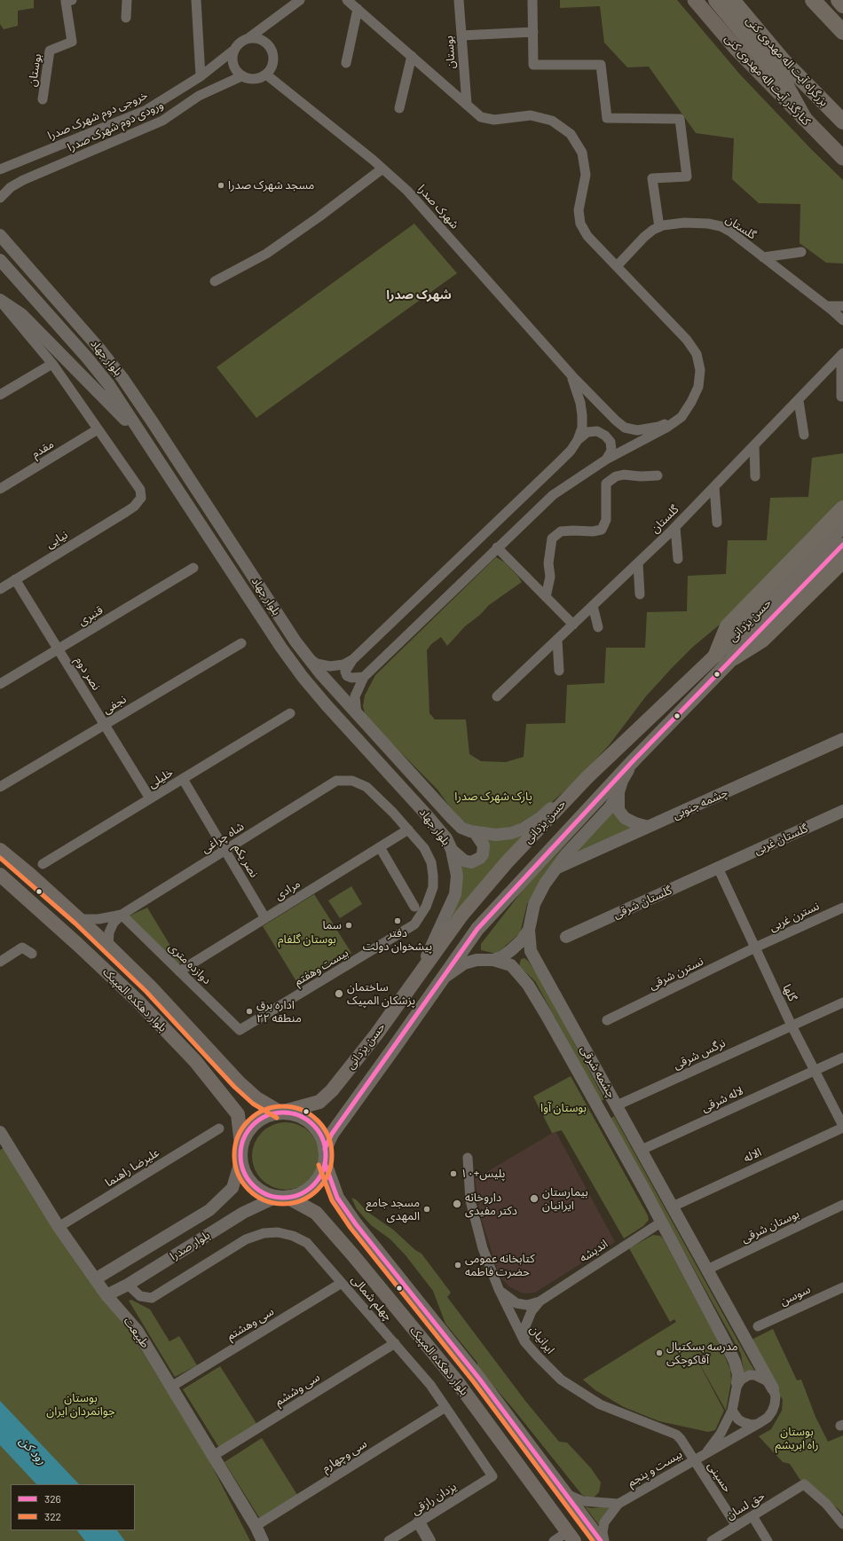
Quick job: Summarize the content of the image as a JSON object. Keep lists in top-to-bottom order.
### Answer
{
  "streets": {
    "highway": ["بزرگراه آیت اله مهدوی کنی"],
    "main road": ["کنارگذر آیت اله مهدوی کنی", "حسن یزدانی", "بلوار دهکده المپیک"],
    "street": [
      "بوستان",
      "خروجی دوم شهرک صدرا",
      "ورودی دوم شهرک صدرا",
      "شهرک صدرا",
      "گلستان",
      "بلوار جهاد",
      "مقدم",
      "نیایی",
      "قنبری",
      "نصر دوم",
      "نجفی",
      "خلیلی",
      "چشمه جنوبی",
      "شاه چراغی",
      "گلستان غربی",
      "نصر یکم",
      "مرادی",
      "گلستان شرقی",
      "نسترن غربی",
      "دوازده متری",
      "بیست وهفتم",
      "نسترن شرقی",
      "گلها",
      "نرگس شرقی",
      "چشمه شرقی",
      "لاله شرقی",
      "الاله",
      "علیرضا راهنما",
      "بوستان شرقی",
      "بلوار صدرا",
      "اندیشه",
      "سوسن",
      "چهلم شمالی",
      "سی وهشتم",
      "طبیعت",
      "ایرانیان",
      "سی وششم",
      "سی وچهارم",
      "بیست و پنجم",
      "حسینی",
      "یزدان رازقی",
      "حق لسان"
    ]
  },
  "crossings": [
    ["خروجی دوم شهرک صدرا", "ورودی دوم شهرک صدرا"],
    ["خروجی دوم شهرک صدرا", "شهرک صدرا"],
    ["ورودی دوم شهرک صدرا", "شهرک صدرا"],
    ["بلوار جهاد", "حسن یزدانی"],
    ["مقدم", "نیایی"],
    ["نیایی", "نصر دوم"],
    ["قنبری", "نصر دوم"],
    ["حسن یزدانی", "بلوار دهکده المپیک"],
    ["حسن یزدانی", "چشمه شرقی"],
    ["حسن یزدانی", "بلوار صدرا"],
    ["نصر دوم", "نجفی"],
    ["نصر دوم", "خلیلی"],
    ["خلیلی", "نصر یکم"],
    ["چشمه جنوبی", "چشمه شرقی"],
    ["شاه چراغی", "نصر یکم"],
    ["شاه چراغی", "مرادی"],
    ["شاه چراغی", "دوازده متری"],
    ["شاه چراغی", "بیست وهفتم"],
    ["گلستان غربی", "گلستان شرقی"],
    ["گلستان غربی", "گلها"],
    ["نصر یکم", "مرادی"],
    ["مرادی", "دوازده متری"],
    ["مرادی", "بیست وهفتم"],
    ["گلستان شرقی", "گلها"],
    ["نسترن غربی", "نسترن شرقی"],
    ["نسترن غربی", "گلها"],
    ["دوازده متری", "بیست وهفتم"],
    ["نسترن شرقی", "گلها"],
    ["گلها", "نرگس شرقی"],
    ["گلها", "لاله شرقی"],
    ["گلها", "الاله"],
    ["بلوار دهکده المپیک", "بلوار صدرا"],
    ["نرگس شرقی", "چشمه شرقی"],
    ["چشمه شرقی", "لاله شرقی"],
    ["چشمه شرقی", "الاله"],
    ["چشمه شرقی", "بوستان شرقی"],
    ["چشمه شرقی", "اندیشه"],
    ["چشمه شرقی", "بیست و پنجم"],
    ["علیرضا راهنما", "طبیعت"],
    ["بلوار صدرا", "چهلم شمالی"],
    ["بلوار صدرا", "طبیعت"],
    ["چهلم شمالی", "سی وهشتم"],
    ["چهلم شمالی", "سی وششم"],
    ["چهلم شمالی", "سی وچهارم"],
    ["چهلم شمالی", "یزدان رازقی"],
    ["سی وهشتم", "طبیعت"],
    ["طبیعت", "سی وششم"],
    ["طبیعت", "سی وچهارم"],
    ["ایرانیان", "بیست و پنجم"],
    ["ایرانیان", "حسینی"],
    ["بیست و پنجم", "حسینی"],
    ["حسینی", "حق لسان"]
  ],
  "districts": ["شهرک صدرا"],
  "water": ["رود کن"],
  "parks": [
    "پارک شهرک صدرا",
    "بوستان گلفام",
    "بوستان آوا",
    "بوستان جوانمردان ایران",
    "بوستان راه ابریشم"
  ],
  "places": [
    "مسجد شهرک صدرا",
    "دفتر پیشخوان دولت",
    "سما",
    "ساختمان پزشکان المپیک",
    "اداره برق منطقه ۲۲",
    "پلیس+۱۰",
    "بیمارستان ایرانیان",
    "داروخانه دکتر مفیدی",
    "مسجد جامع المهدی",
    "کتابخانه عمومی حضرت فاطمه",
    "مدرسه بسکتبال آقاکوچکی"
  ],
  "lines": ["transit line 326", "transit line 322"],
  "legend": ["326", "322"]
}
